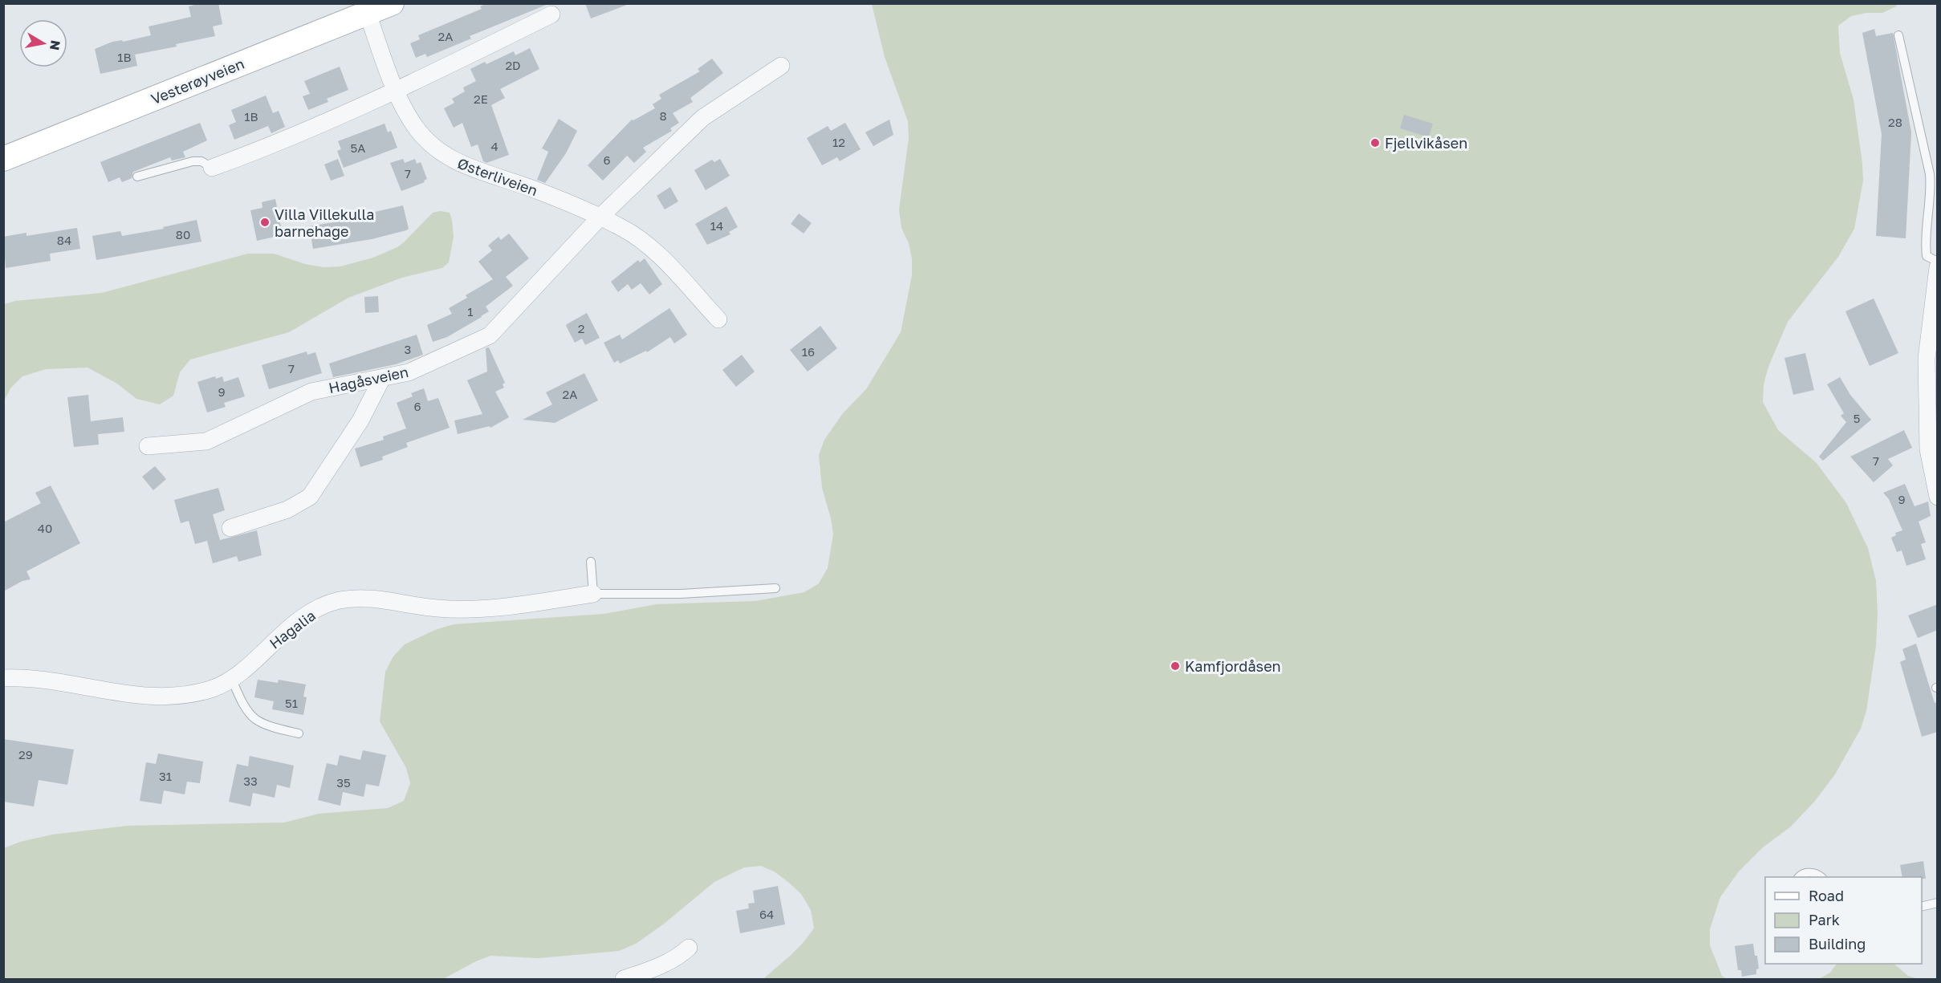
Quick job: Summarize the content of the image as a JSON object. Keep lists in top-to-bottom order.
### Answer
{
  "streets": {
    "main road": ["Vesterøyveien"],
    "street": ["Østerliveien", "Hagåsveien", "Hagalia"]
  },
  "crossings": [
    ["Vesterøyveien", "Østerliveien"],
    ["Østerliveien", "Hagåsveien"]
  ],
  "places": ["Fjellvikåsen", "Villa Villekulla barnehage", "Kamfjordåsen"],
  "house_numbers": [
    "2A",
    "1B",
    "2D",
    "2E",
    "8",
    "1B",
    "28",
    "12",
    "4",
    "5A",
    "6",
    "7",
    "14",
    "80",
    "84",
    "1",
    "2",
    "3",
    "16",
    "7",
    "9",
    "2A",
    "6",
    "5",
    "7",
    "9",
    "40",
    "51",
    "29",
    "31",
    "33",
    "35",
    "64"
  ],
  "legend": ["Road", "Park", "Building"],
  "north": "right"
}
